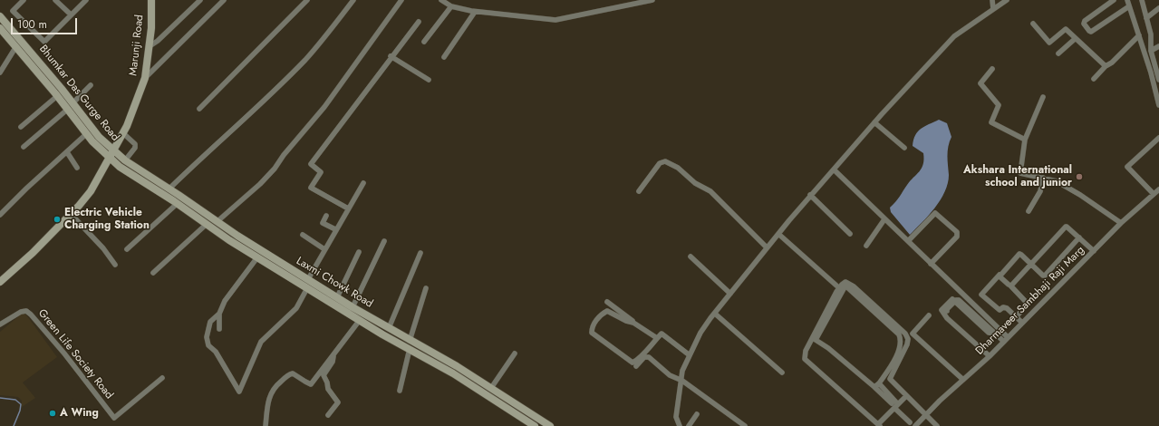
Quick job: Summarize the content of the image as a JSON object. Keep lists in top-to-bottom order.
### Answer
{
  "streets": {
    "main road": ["Marunji Road", "Bhumkar Das Gurge Road", "Laxmi Chowk Road"],
    "street": ["Dharmaveer Sambhaji Raji Marg", "Green Life Society Road"]
  },
  "crossings": [
    ["Marunji Road", "Bhumkar Das Gurge Road"],
    ["Marunji Road", "Laxmi Chowk Road"],
    ["Bhumkar Das Gurge Road", "Laxmi Chowk Road"]
  ],
  "places": ["Akshara International school and junior", "Electric Vehicle Charging Station", "A Wing"],
  "scale_bar": "100 m"
}
